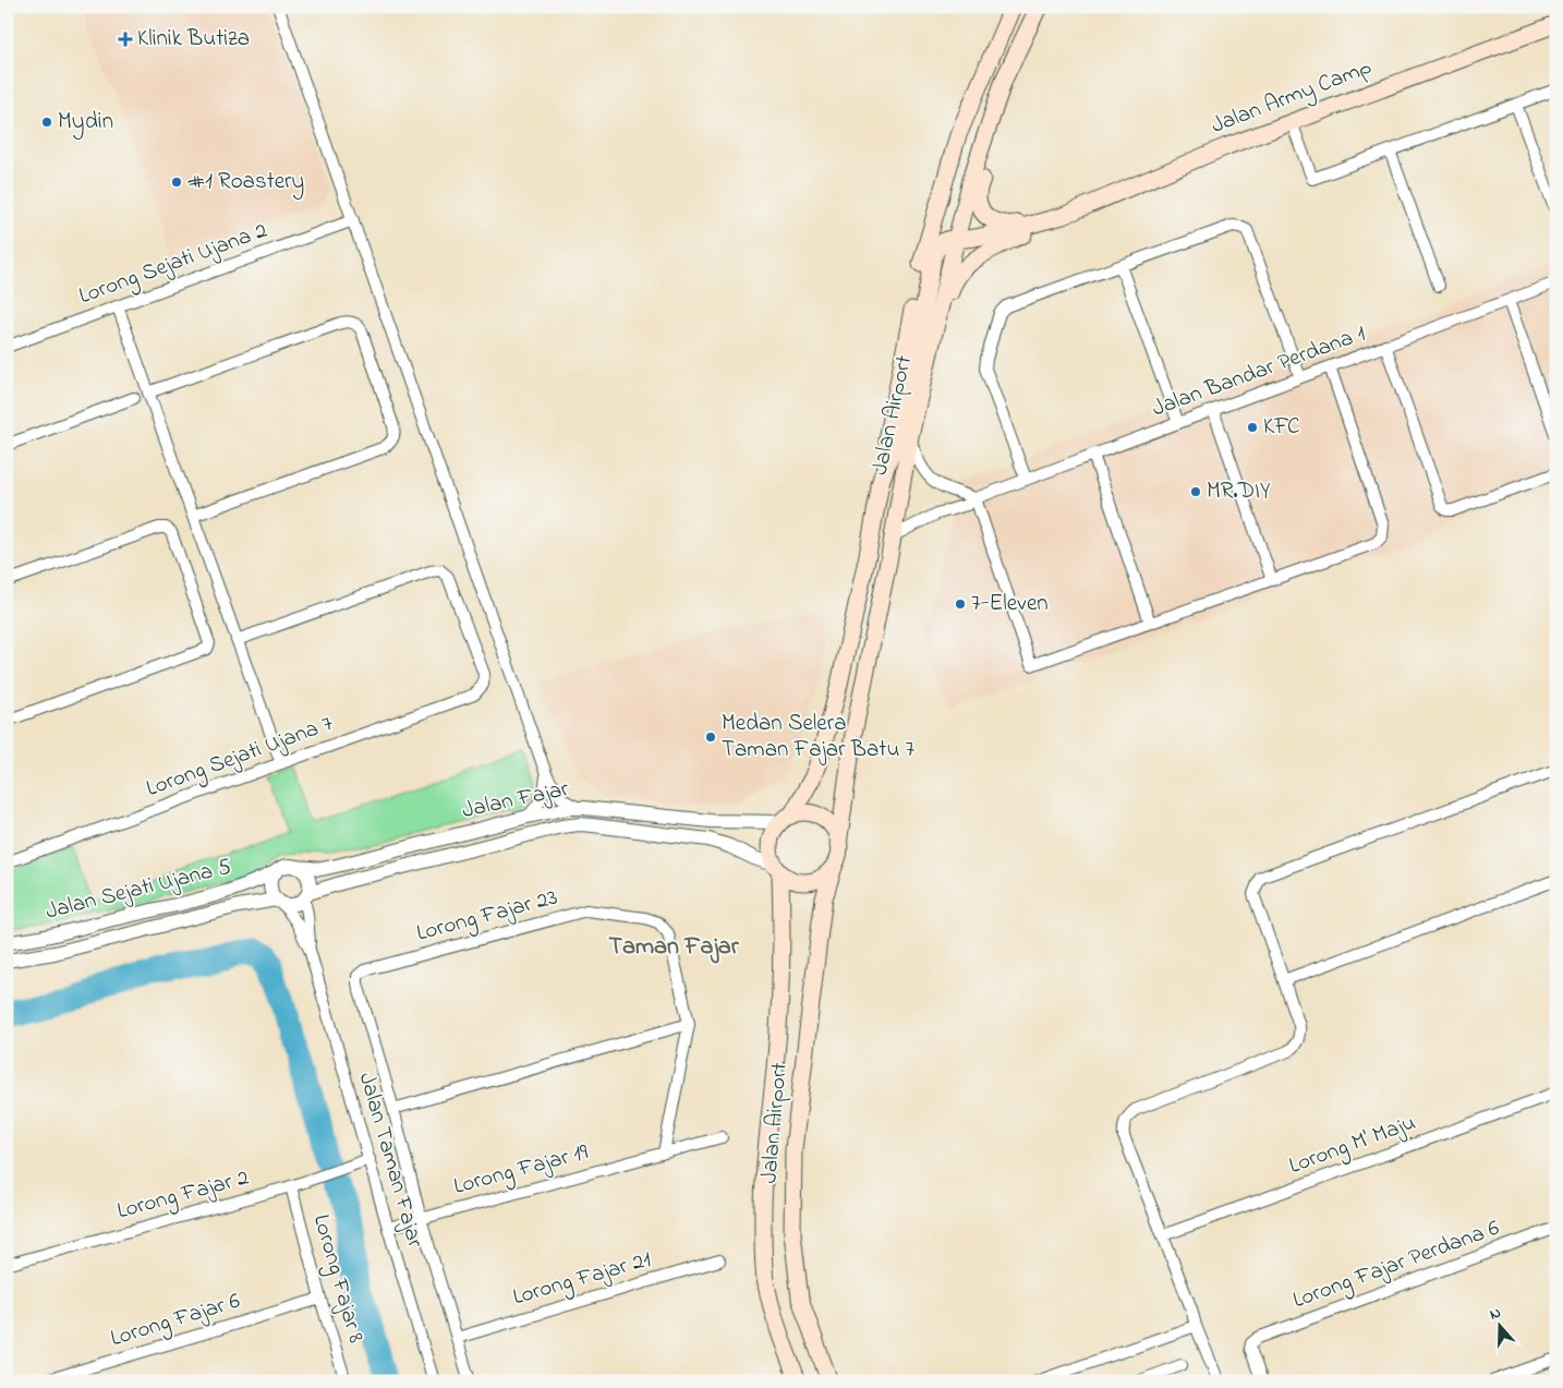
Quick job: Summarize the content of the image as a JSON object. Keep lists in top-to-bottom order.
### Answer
{
  "streets": {
    "main road": ["Jalan Army Camp", "Jalan Airport"],
    "street": [
      "Lorong Sejati Ujana 2",
      "Jalan Bandar Perdana 1",
      "Lorong Sejati Ujana 7",
      "Jalan Fajar",
      "Jalan Sejati Ujana 5",
      "Lorong Fajar 23",
      "Lorong M' Maju",
      "Jalan Taman Fajar",
      "Lorong Fajar 19",
      "Lorong Fajar 2",
      "Lorong Fajar Perdana 6",
      "Lorong Fajar 8",
      "Lorong Fajar 21",
      "Lorong Fajar 6"
    ]
  },
  "crossings": [
    ["Jalan Bandar Perdana 1", "Jalan Airport"],
    ["Jalan Airport", "Jalan Fajar"],
    ["Jalan Fajar", "Jalan Sejati Ujana 5"],
    ["Lorong Fajar 23", "Lorong Fajar 19"],
    ["Lorong Fajar 23", "Lorong Fajar 21"],
    ["Jalan Taman Fajar", "Lorong Fajar 19"],
    ["Jalan Taman Fajar", "Lorong Fajar 2"],
    ["Lorong Fajar 2", "Lorong Fajar 8"],
    ["Lorong Fajar 8", "Lorong Fajar 6"]
  ],
  "districts": ["Taman Fajar"],
  "places": {
    "health": ["Klinik Butiza"],
    "other": [
      "Mydin",
      "#1 Roastery",
      "KFC",
      "MR.DIY",
      "7-Eleven",
      "Medan Selera Taman Fajar Batu 7"
    ]
  },
  "north": "top"
}
